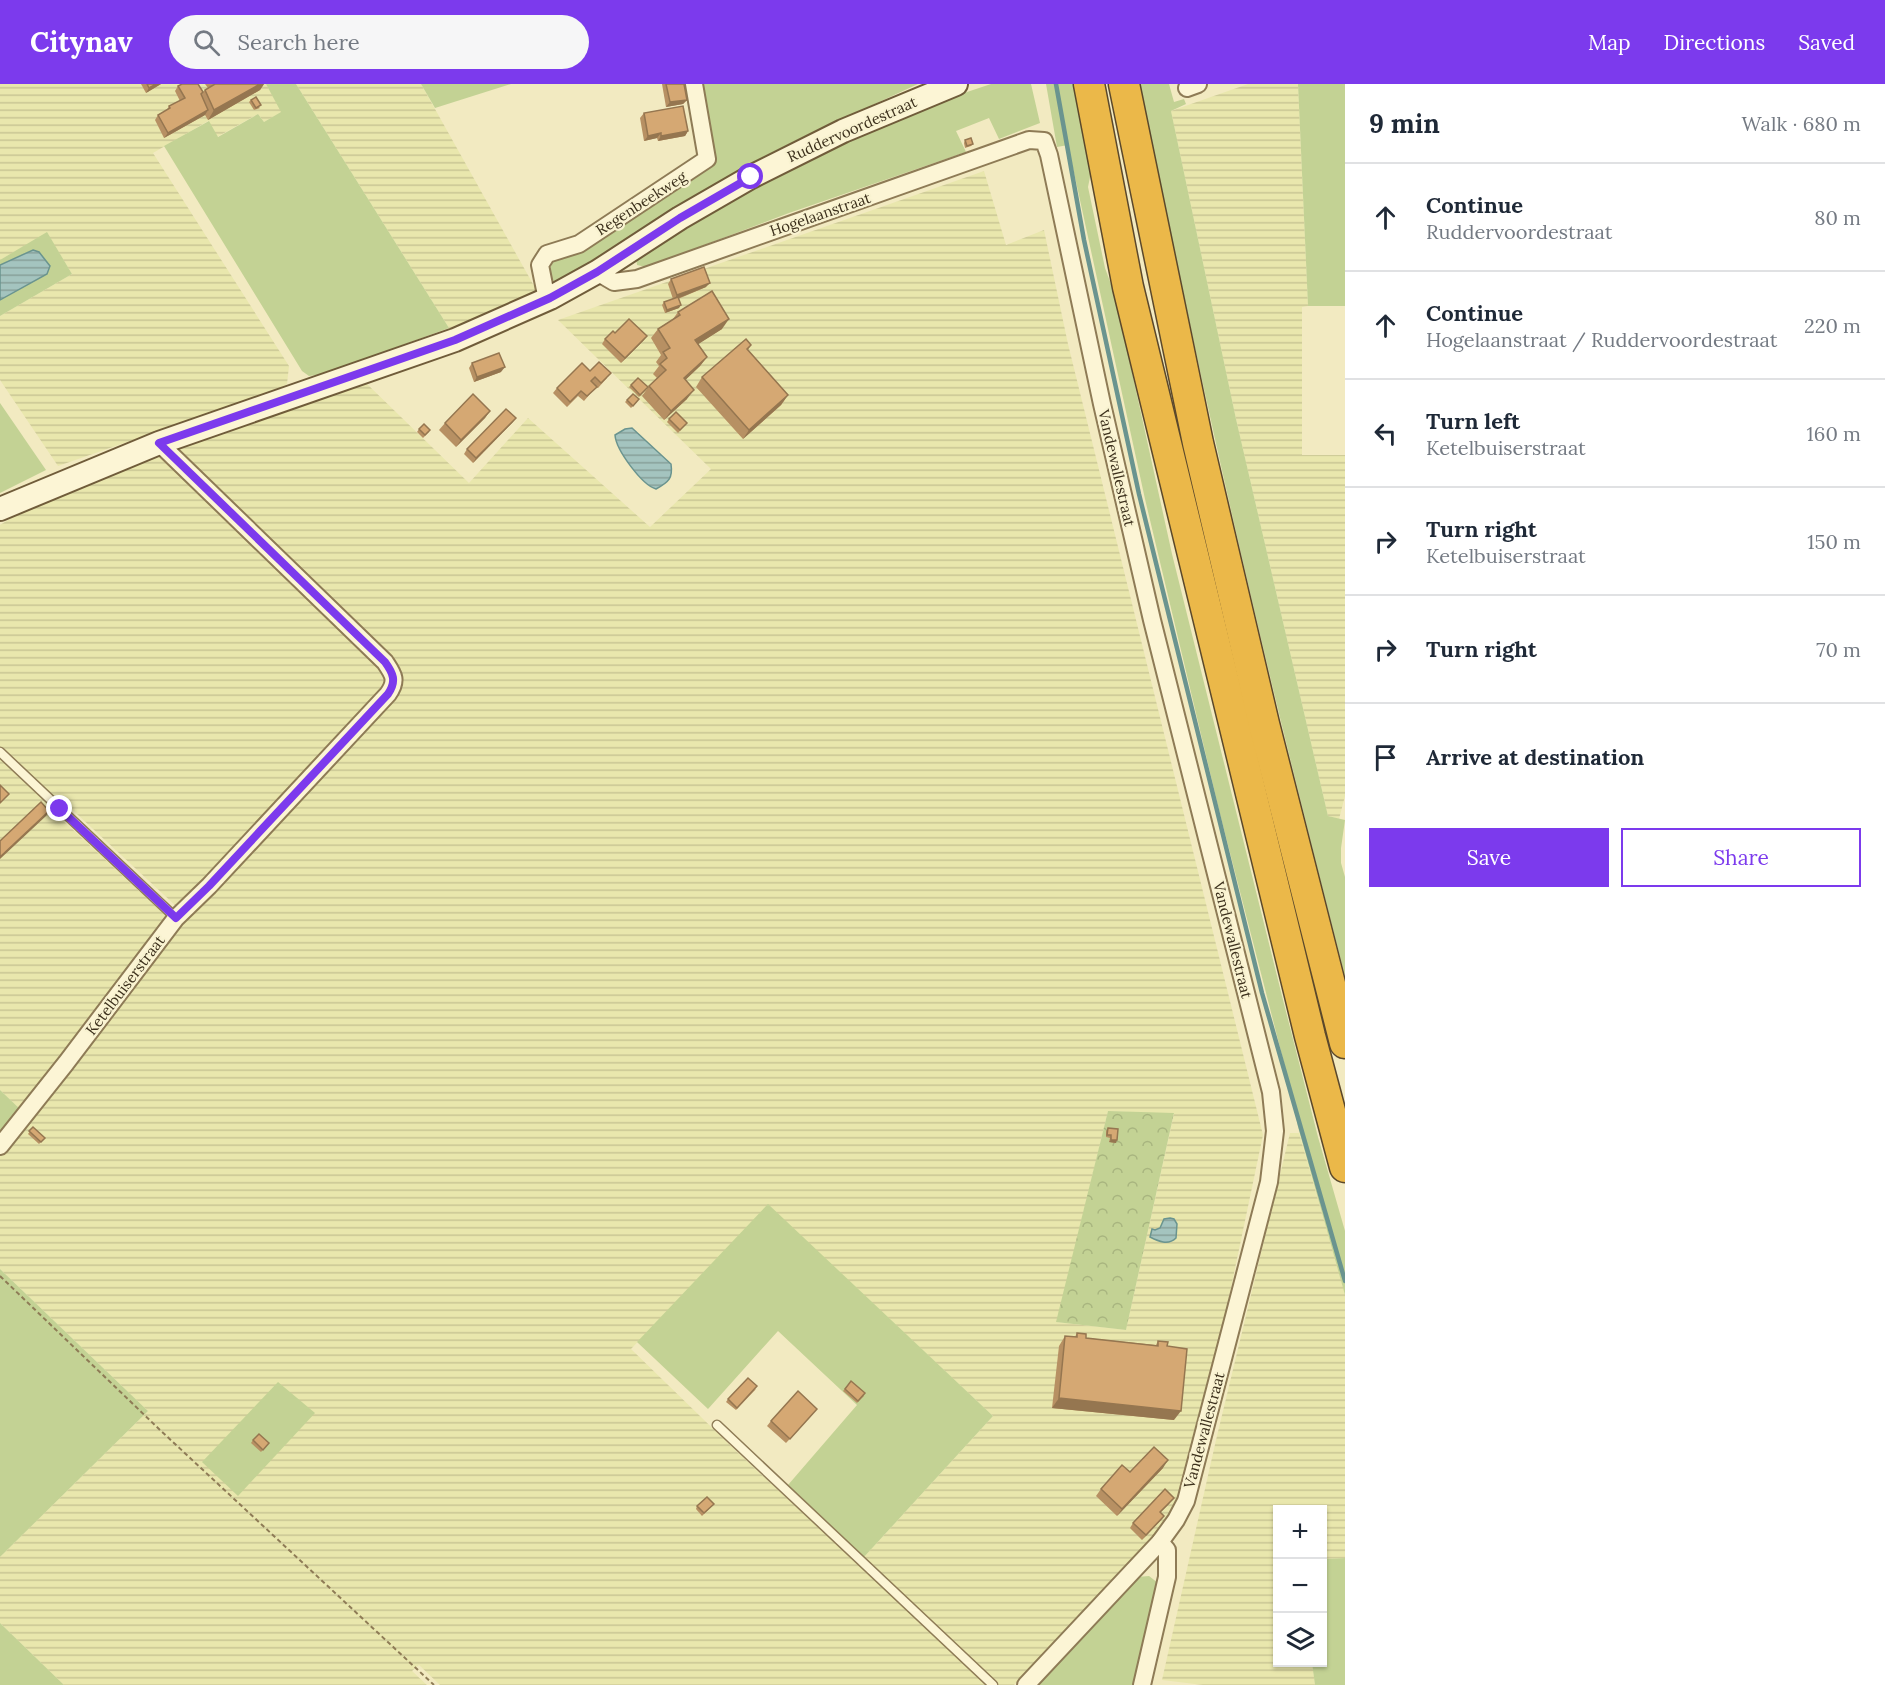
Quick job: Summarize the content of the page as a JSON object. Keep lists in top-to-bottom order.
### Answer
{
  "streets": {
    "street": [
      "Ruddervoordestraat",
      "Regenbeekweg",
      "Hogelaanstraat",
      "Vandewallestraat",
      "Ketelbuiserstraat"
    ]
  },
  "crossings": [
    ["Ruddervoordestraat", "Regenbeekweg"],
    ["Ruddervoordestraat", "Hogelaanstraat"],
    ["Ruddervoordestraat", "Ketelbuiserstraat"],
    ["Hogelaanstraat", "Vandewallestraat"]
  ],
  "page": {
    "header": "Citynav",
    "search": "Search here",
    "nav": ["Map", "Directions", "Saved"],
    "heading": ["9 min", "Walk · 680 m"],
    "list": [
      ["Continue", "Ruddervoordestraat", "80 m"],
      ["Continue", "Hogelaanstraat / Ruddervoordestraat", "220 m"],
      ["Turn left", "Ketelbuiserstraat", "160 m"],
      ["Turn right", "Ketelbuiserstraat", "150 m"],
      ["Turn right", "70 m"],
      "Arrive at destination"
    ],
    "buttons": ["Save", "Share"],
    "map_buttons": ["+", "−"]
  }
}
